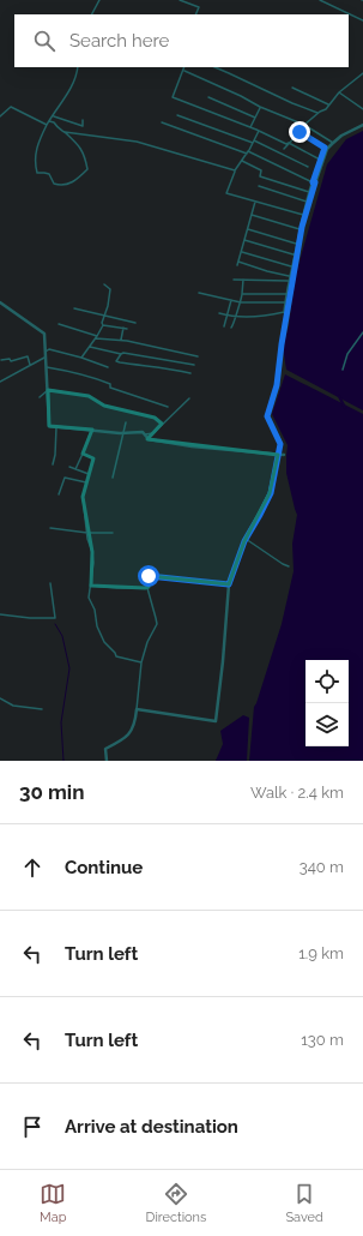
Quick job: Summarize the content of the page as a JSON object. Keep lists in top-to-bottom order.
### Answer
{
  "page": {
    "search": "Search here",
    "heading": ["30 min", "Walk · 2.4 km"],
    "list": [
      ["Continue", "340 m"],
      ["Turn left", "1.9 km"],
      ["Turn left", "130 m"],
      "Arrive at destination"
    ],
    "nav": ["Map", "Directions", "Saved"]
  }
}
